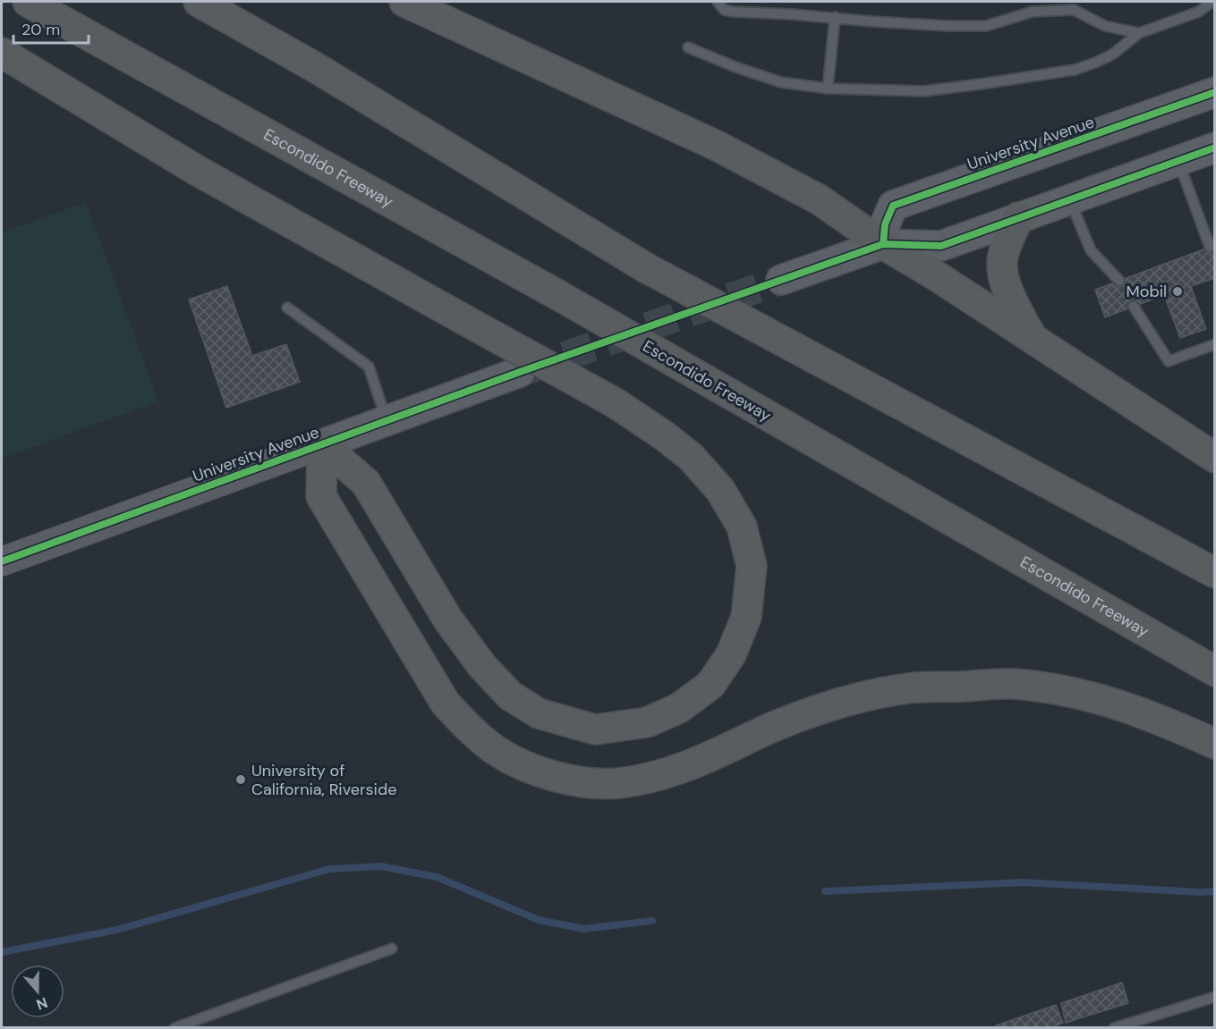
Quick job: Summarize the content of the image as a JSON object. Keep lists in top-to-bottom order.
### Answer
{
  "streets": {
    "highway": ["Escondido Freeway"],
    "main road": ["University Avenue"]
  },
  "places": ["Mobil", "University of California, Riverside"],
  "scale_bar": "20 m",
  "north": "bottom"
}
